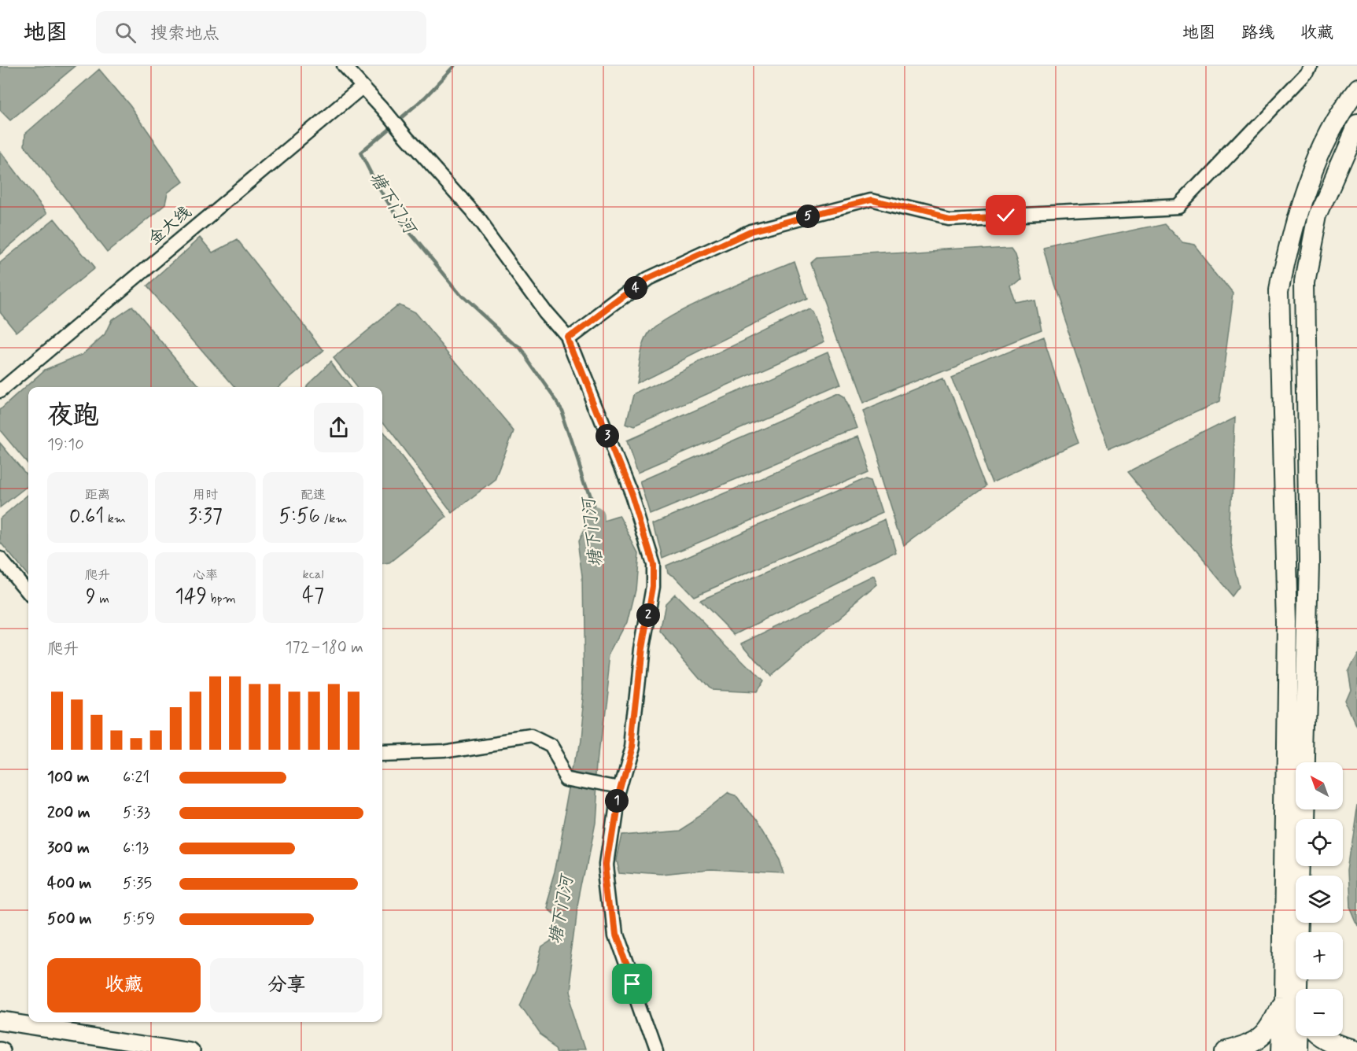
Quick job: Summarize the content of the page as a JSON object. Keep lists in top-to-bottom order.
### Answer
{
  "streets": {
    "street": ["金大线"]
  },
  "water": ["塘下门河"],
  "north": "top left",
  "page": {
    "header": "地图",
    "search": "搜索地点",
    "nav": ["地图", "路线", "收藏"],
    "pins": [
      "5",
      "4",
      "3",
      "2",
      "1"
    ],
    "heading": ["夜跑", "19:10"],
    "stats": [
      ["距离", "0.61 km"],
      ["用时", "3:37"],
      ["配速", "5:56 /km"],
      ["爬升", "9 m"],
      ["心率", "149 bpm"],
      ["kcal", "47"]
    ],
    "chart": ["爬升", "172–180 m"],
    "list": [
      {
        "name": "100 m",
        "note": "6:21"
      },
      {
        "name": "200 m",
        "note": "5:33"
      },
      {
        "name": "300 m",
        "note": "6:13"
      },
      {
        "name": "400 m",
        "note": "5:35"
      },
      {
        "name": "500 m",
        "note": "5:59"
      }
    ],
    "map_buttons": ["+", "−"],
    "buttons": ["收藏", "分享"]
  }
}
